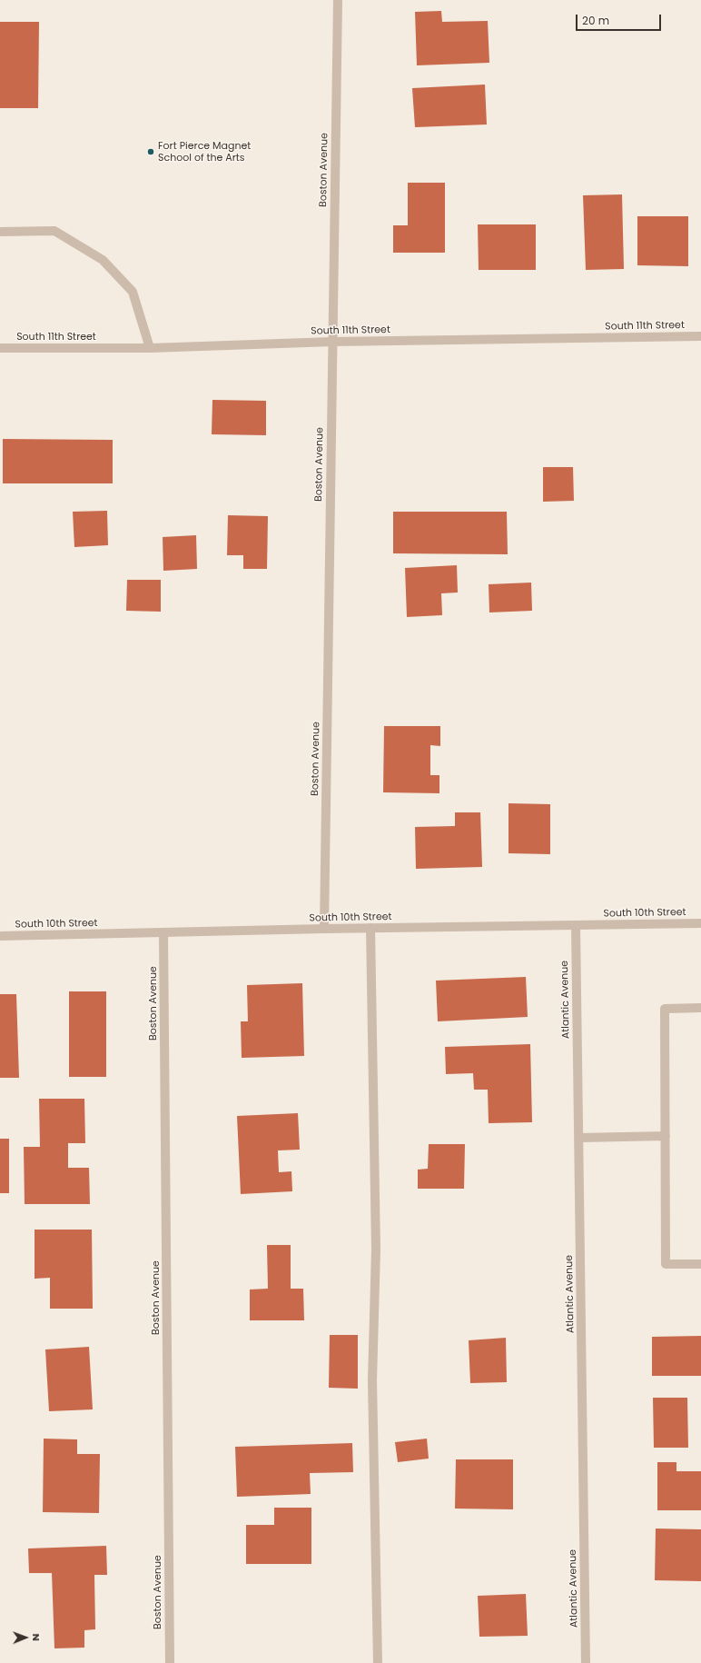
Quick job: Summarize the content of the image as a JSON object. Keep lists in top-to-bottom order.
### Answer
{
  "streets": {
    "street": [
      "Boston Avenue",
      "South 11th Street",
      "South 10th Street",
      "Atlantic Avenue"
    ]
  },
  "crossings": [
    ["Boston Avenue", "South 11th Street"],
    ["Boston Avenue", "South 10th Street"],
    ["South 10th Street", "Atlantic Avenue"]
  ],
  "places": ["Fort Pierce Magnet School of the Arts"],
  "scale_bar": "20 m",
  "north": "right"
}
